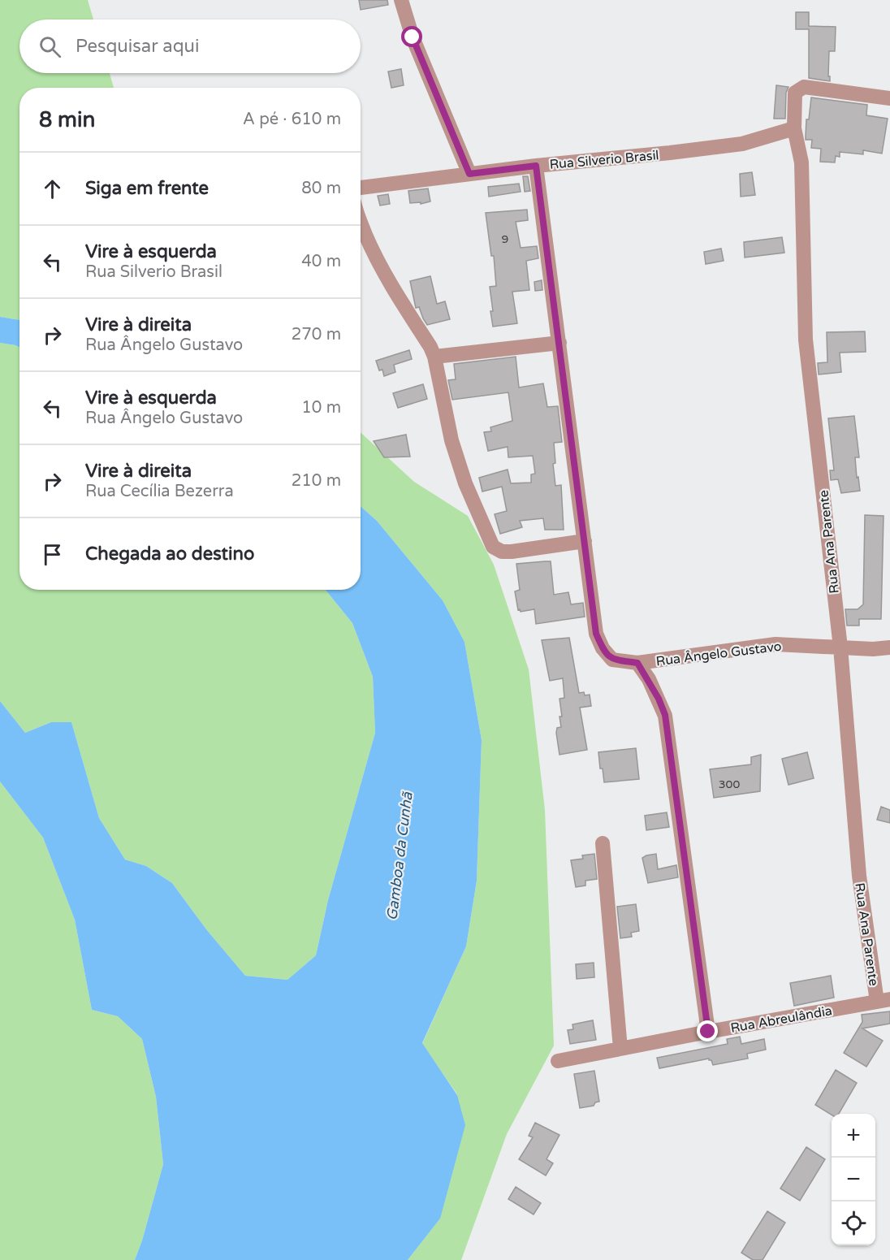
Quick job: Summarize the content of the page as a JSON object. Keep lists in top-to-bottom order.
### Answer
{
  "streets": {
    "street": [
      "Rua Silverio Brasil",
      "Rua Ana Parente",
      "Rua Ângelo Gustavo",
      "Rua Abreulândia"
    ]
  },
  "crossings": [
    ["Rua Silverio Brasil", "Rua Ana Parente"],
    ["Rua Silverio Brasil", "Rua Ângelo Gustavo"],
    ["Rua Ana Parente", "Rua Ângelo Gustavo"],
    ["Rua Ana Parente", "Rua Abreulândia"]
  ],
  "water": ["Gamboa da Cunhã"],
  "house_numbers": ["9", "300"],
  "page": {
    "search": "Pesquisar aqui",
    "heading": ["8 min", "A pé · 610 m"],
    "list": [
      ["Siga em frente", "80 m"],
      ["Vire à esquerda", "Rua Silverio Brasil", "40 m"],
      ["Vire à direita", "Rua Ângelo Gustavo", "270 m"],
      ["Vire à esquerda", "Rua Ângelo Gustavo", "10 m"],
      ["Vire à direita", "Rua Cecília Bezerra", "210 m"],
      "Chegada ao destino"
    ],
    "map_buttons": ["+", "−"]
  }
}
